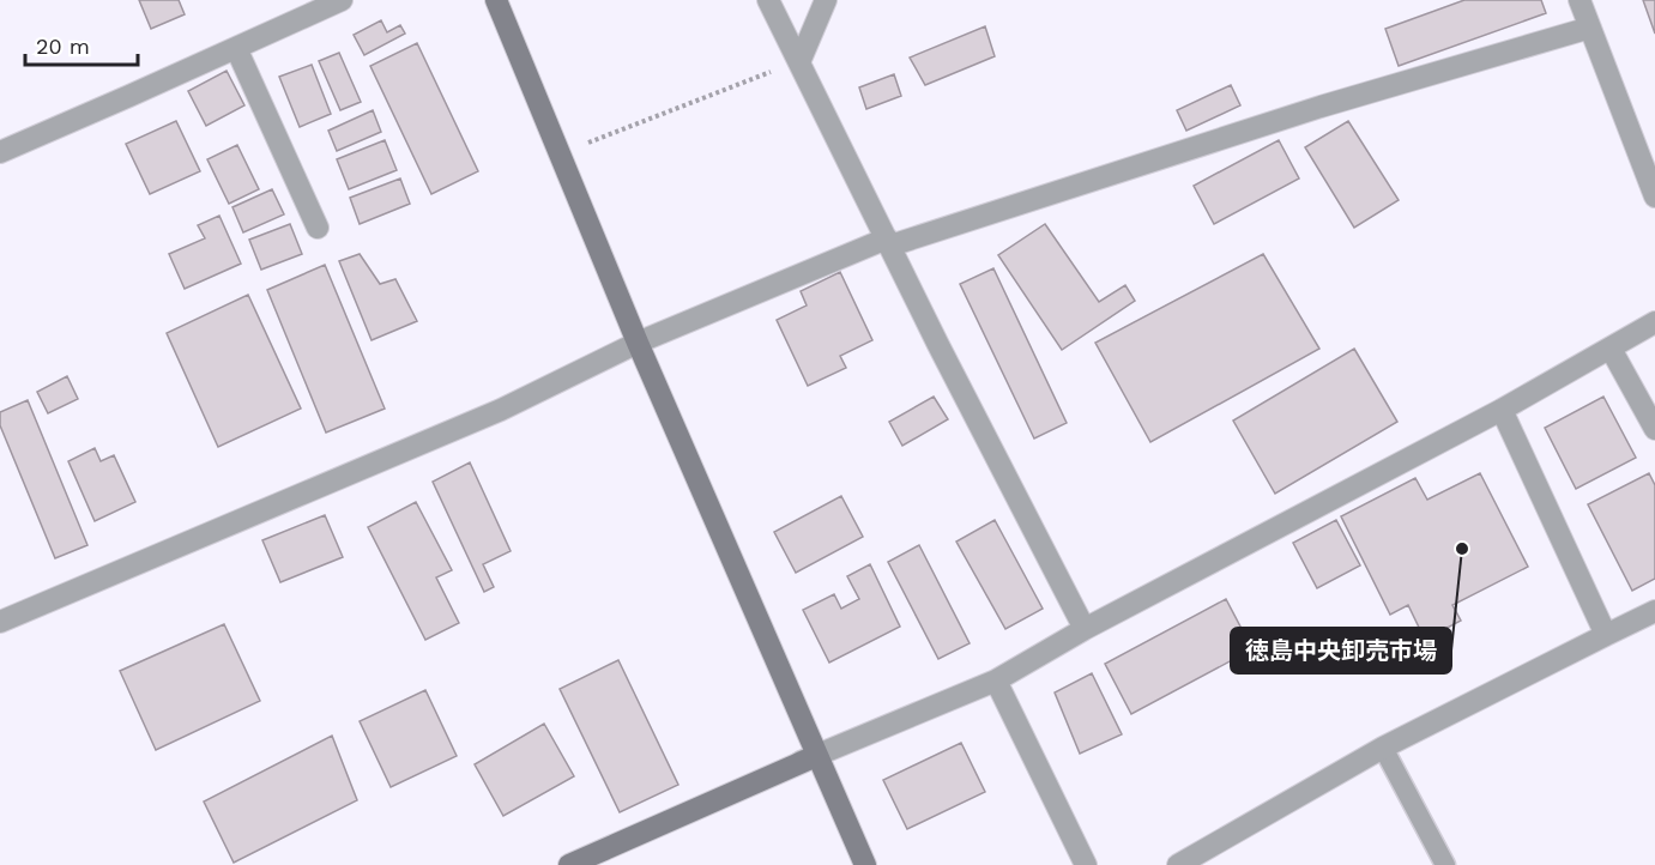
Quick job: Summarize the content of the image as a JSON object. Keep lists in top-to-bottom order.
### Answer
{
  "places": ["徳島中央卸売市場"],
  "scale_bar": "20 m"
}
